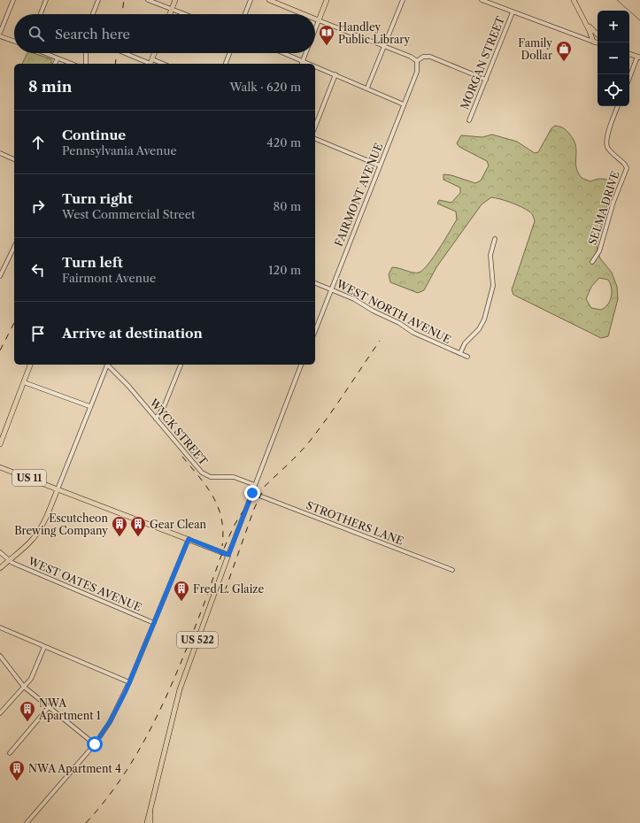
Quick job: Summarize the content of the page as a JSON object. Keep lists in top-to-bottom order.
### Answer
{
  "streets": {
    "main road": ["US 11", "US 522"],
    "street": [
      "MORGAN STREET",
      "FAIRMONT AVENUE",
      "SELMA DRIVE",
      "WEST NORTH AVENUE",
      "WYCK STREET",
      "STROTHERS LANE",
      "WEST OATES AVENUE"
    ]
  },
  "crossings": [
    ["FAIRMONT AVENUE", "WEST NORTH AVENUE"],
    ["US 11", "WEST OATES AVENUE"]
  ],
  "places": {
    "library": ["Handley Public Library"],
    "shop": ["Family Dollar"],
    "building": [
      "Escutcheon Brewing Company",
      "Gear Clean",
      "Fred L. Glaize",
      "NWA Apartment 1",
      "NWA Apartment 4"
    ]
  },
  "page": {
    "map_buttons": ["+", "−"],
    "search": "Search here",
    "heading": ["8 min", "Walk · 620 m"],
    "list": [
      ["Continue", "Pennsylvania Avenue", "420 m"],
      ["Turn right", "West Commercial Street", "80 m"],
      ["Turn left", "Fairmont Avenue", "120 m"],
      "Arrive at destination"
    ]
  }
}
